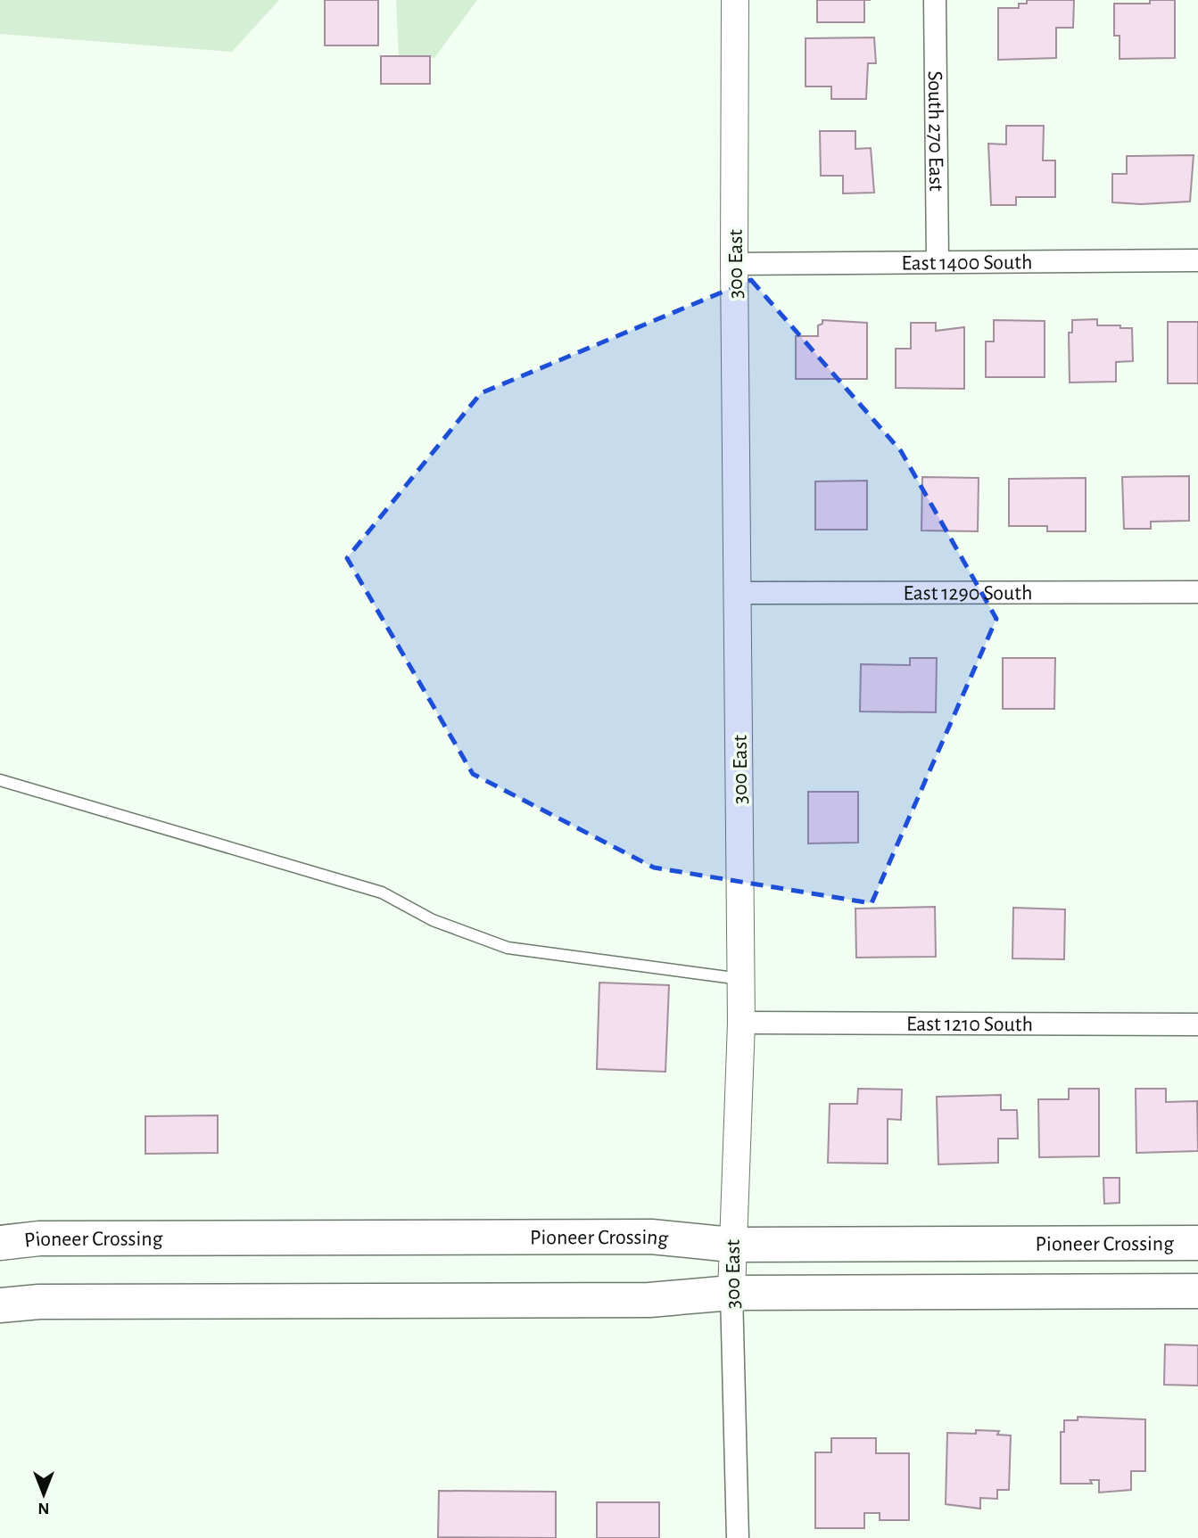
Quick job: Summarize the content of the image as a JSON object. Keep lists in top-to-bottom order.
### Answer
{
  "streets": {
    "highway": ["Pioneer Crossing"],
    "street": [
      "South 270 East",
      "East 1400 South",
      "300 East",
      "East 1290 South",
      "East 1210 South"
    ]
  },
  "crossings": [
    ["South 270 East", "East 1400 South"],
    ["East 1400 South", "300 East"],
    ["300 East", "East 1290 South"],
    ["300 East", "East 1210 South"],
    ["300 East", "Pioneer Crossing"]
  ],
  "north": "bottom"
}
